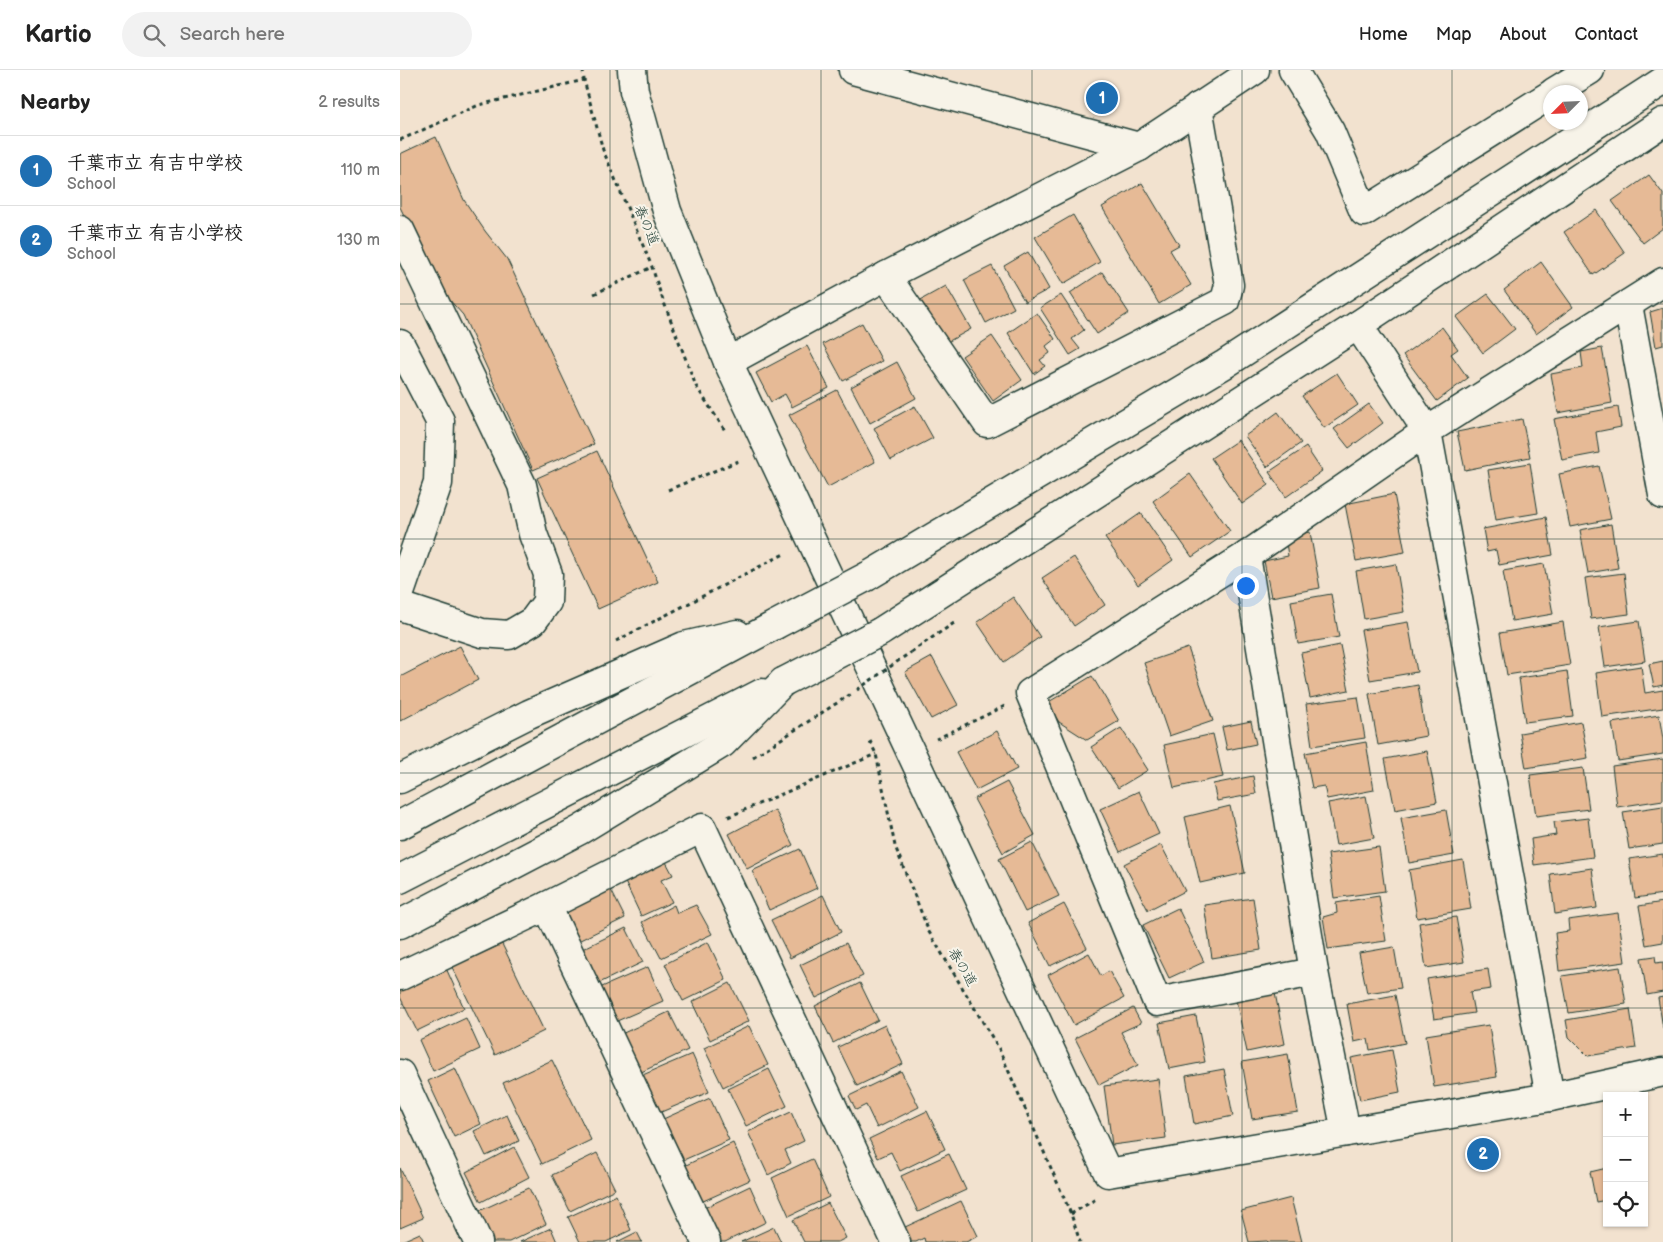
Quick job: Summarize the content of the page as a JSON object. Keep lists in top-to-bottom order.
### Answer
{
  "streets": {
    "path": ["春の道"]
  },
  "north": "bottom left",
  "page": {
    "header": "Kartio",
    "search": "Search here",
    "nav": [
      "Home",
      "Map",
      "About",
      "Contact"
    ],
    "heading": ["Nearby", "2 results"],
    "pins": ["1", "2"],
    "list": [
      {
        "mark": "1",
        "name": "千葉市立 有吉中学校",
        "note": "School",
        "value": "110 m"
      },
      {
        "mark": "2",
        "name": "千葉市立 有吉小学校",
        "note": "School",
        "value": "130 m"
      }
    ],
    "map_buttons": ["+", "−"]
  }
}
